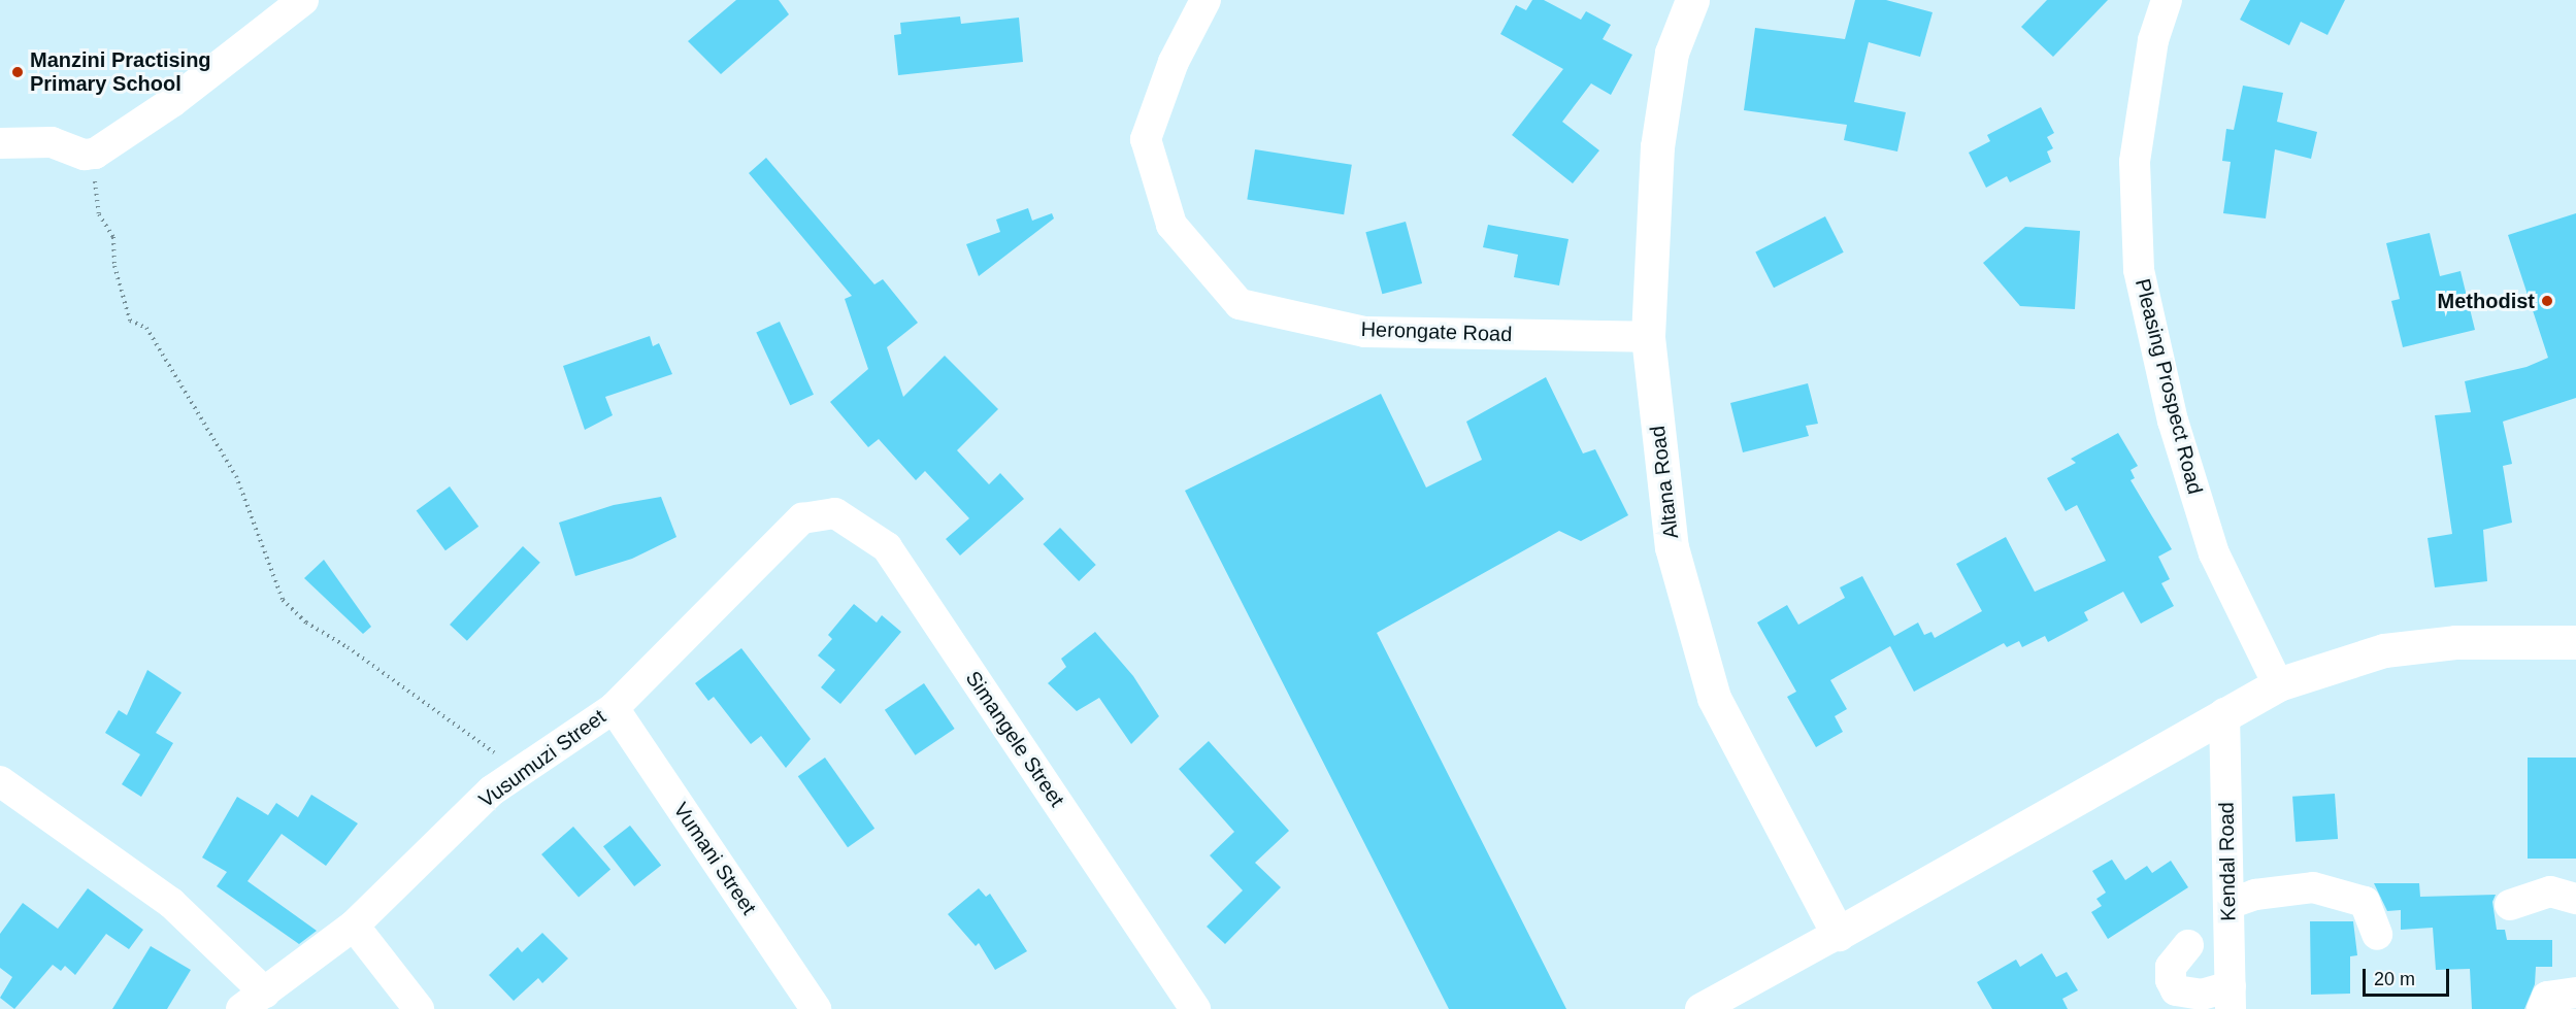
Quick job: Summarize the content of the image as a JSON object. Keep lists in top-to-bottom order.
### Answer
{
  "streets": {
    "main road": ["Altana Road"],
    "street": [
      "Herongate Road",
      "Pleasing Prospect Road",
      "Simangele Street",
      "Vusumuzi Street",
      "Vumani Street",
      "Kendal Road"
    ]
  },
  "crossings": [
    ["Herongate Road", "Altana Road"],
    ["Simangele Street", "Vusumuzi Street"],
    ["Vusumuzi Street", "Vumani Street"]
  ],
  "places": ["Manzini Practising Primary School", "Methodist"],
  "scale_bar": "20 m"
}
